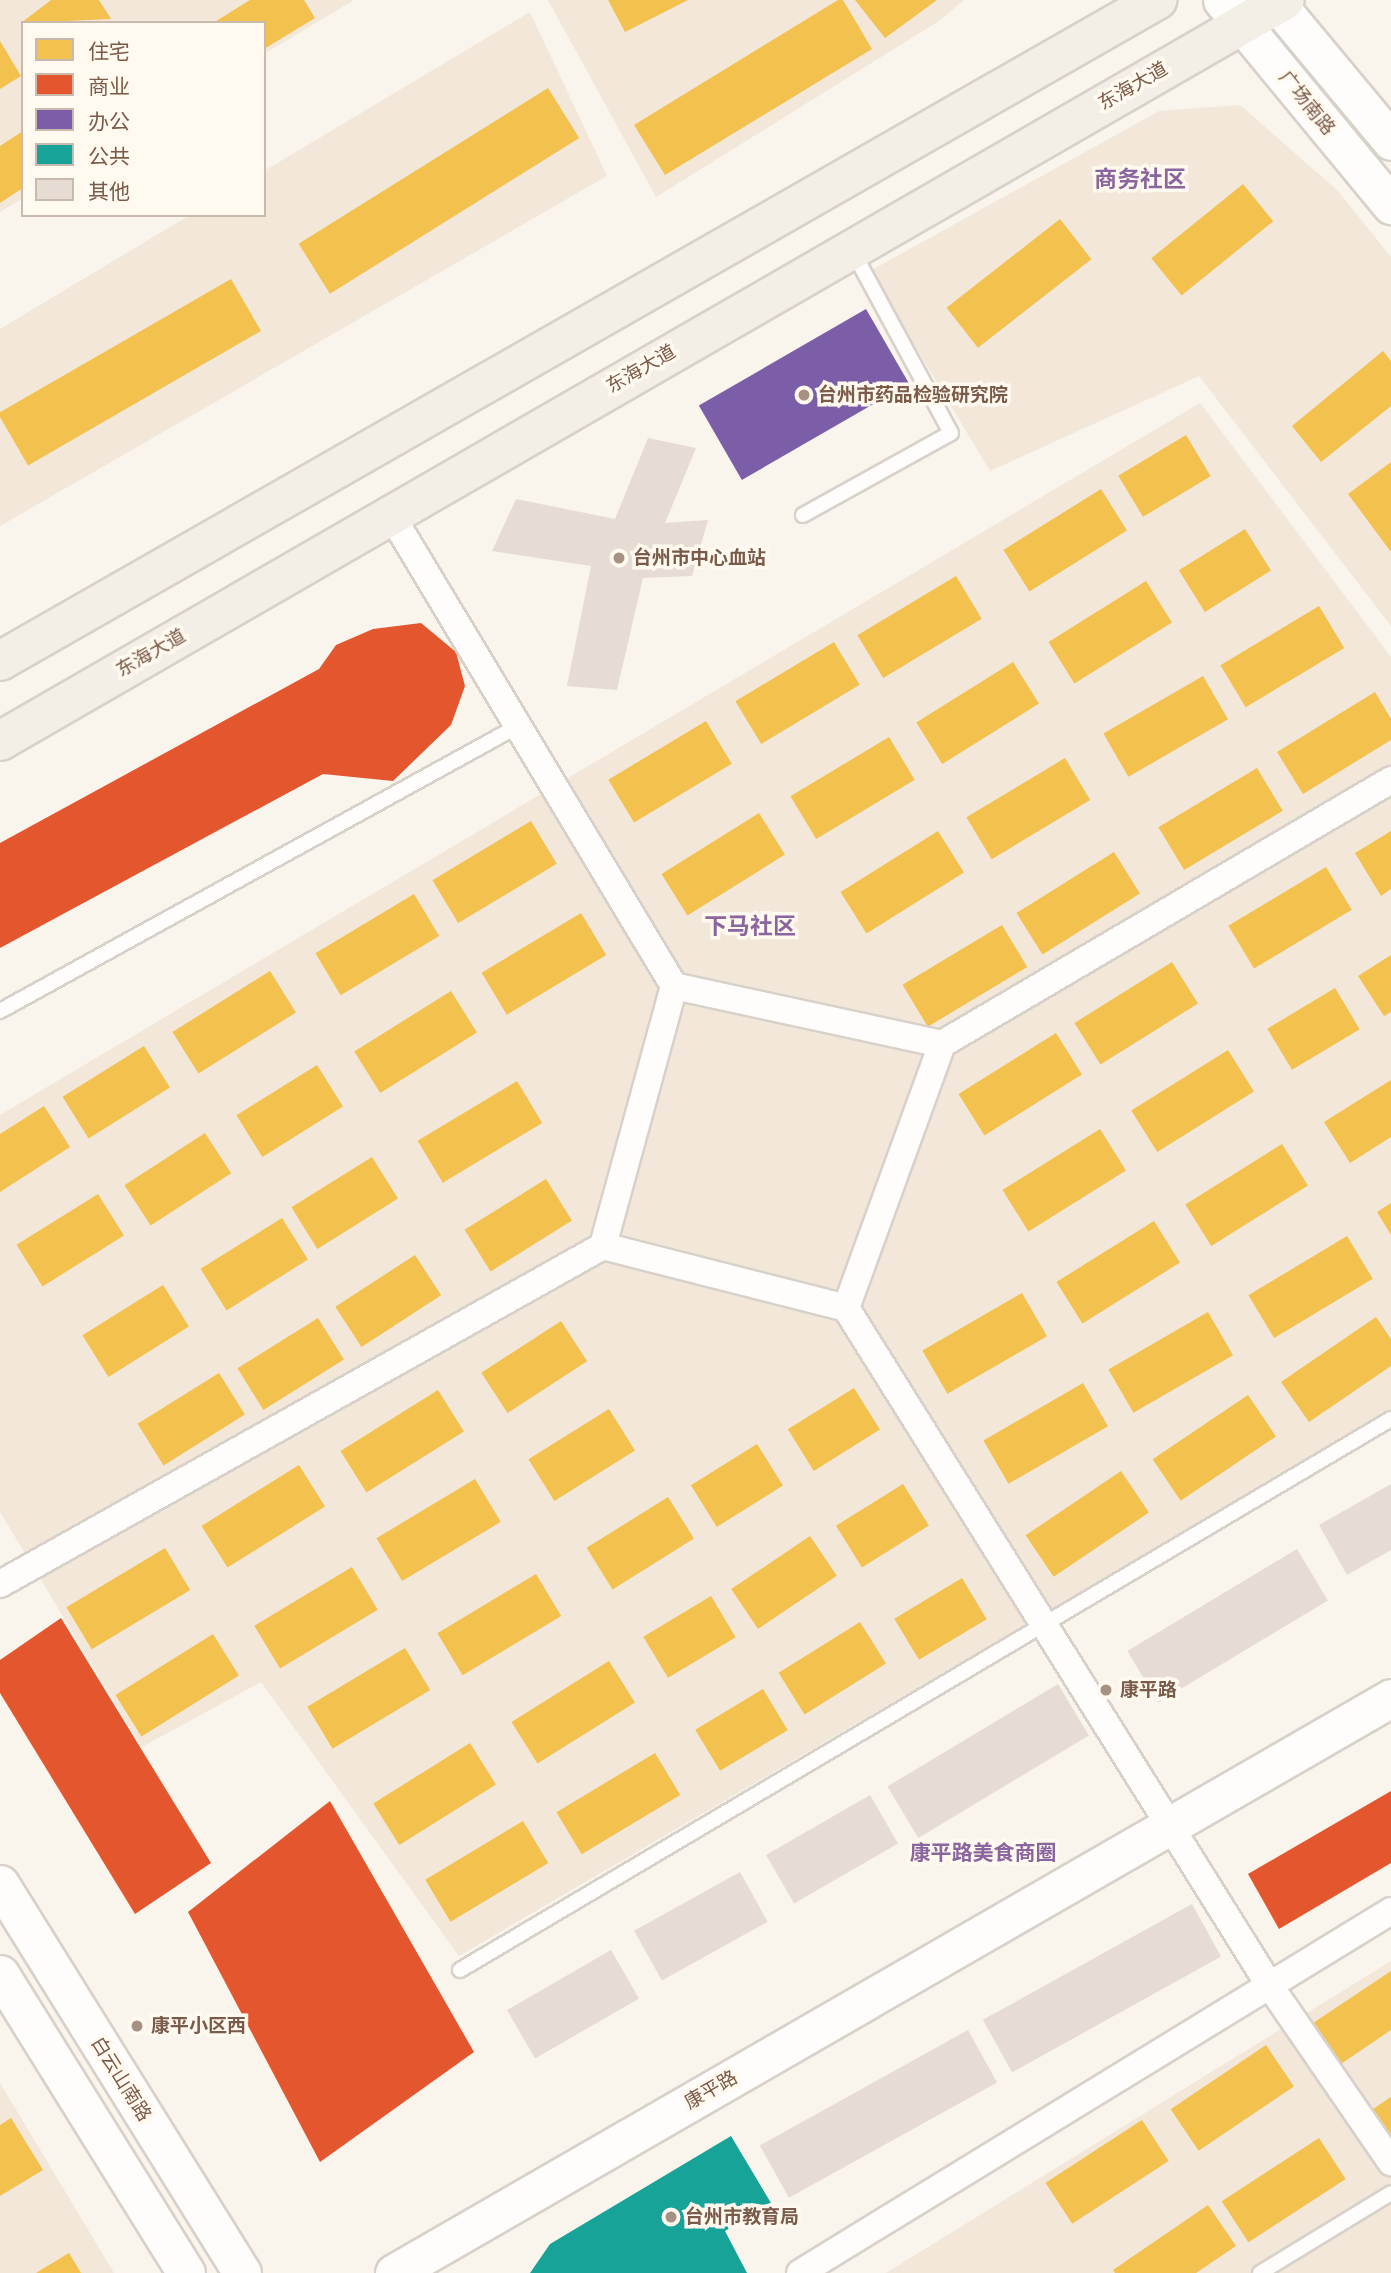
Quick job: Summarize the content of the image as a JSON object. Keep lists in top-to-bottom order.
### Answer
{
  "streets": {
    "main road": [
      "东海大道",
      "广场南路",
      "白云山南路",
      "康平路"
    ]
  },
  "crossings": [
    ["东海大道", "广场南路"]
  ],
  "districts": ["商务社区", "下马社区", "康平路美食商圈"],
  "places": [
    "台州市药品检验研究院",
    "台州市中心血站",
    "康平路",
    "康平小区西",
    "台州市教育局"
  ],
  "legend": [
    "住宅",
    "商业",
    "办公",
    "公共",
    "其他"
  ]
}
